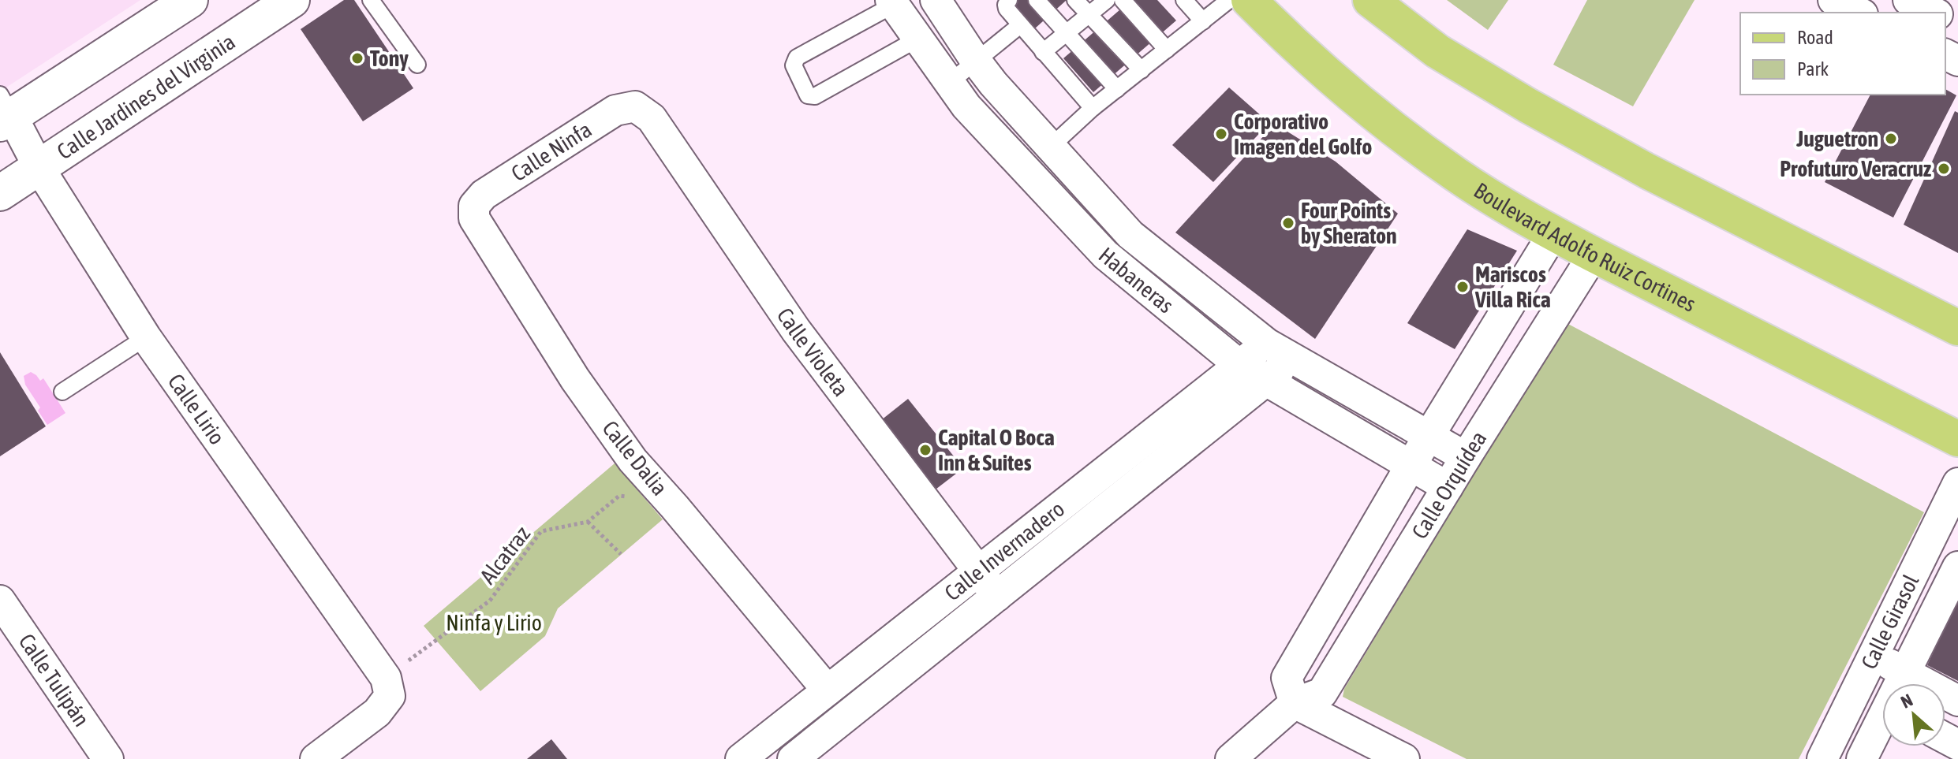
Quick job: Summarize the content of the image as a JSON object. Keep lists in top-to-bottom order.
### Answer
{
  "streets": {
    "main road": ["Boulevard Adolfo Ruiz Cortines"],
    "street": [
      "Calle Jardines del Virginia",
      "Calle Ninfa",
      "Habaneras",
      "Calle Violeta",
      "Calle Lirio",
      "Calle Dalia",
      "Calle Orquídea",
      "Calle Invernadero",
      "Calle Girasol",
      "Calle Tulipán"
    ],
    "path": ["Alcatraz"]
  },
  "crossings": [
    ["Calle Jardines del Virginia", "Calle Lirio"],
    ["Calle Ninfa", "Calle Violeta"],
    ["Calle Ninfa", "Calle Dalia"],
    ["Boulevard Adolfo Ruiz Cortines", "Calle Orquídea"],
    ["Habaneras", "Calle Orquídea"],
    ["Habaneras", "Calle Invernadero"],
    ["Calle Violeta", "Calle Invernadero"],
    ["Calle Lirio", "Alcatraz"],
    ["Calle Dalia", "Calle Invernadero"],
    ["Calle Dalia", "Alcatraz"]
  ],
  "parks": ["Ninfa y Lirio"],
  "places": [
    "Tony",
    "Corporativo Imagen del Golfo",
    "Juguetron",
    "Profuturo Veracruz",
    "Four Points by Sheraton",
    "Mariscos Villa Rica",
    "Capital O Boca Inn & Suites"
  ],
  "legend": ["Road", "Park"],
  "north": "top left"
}
